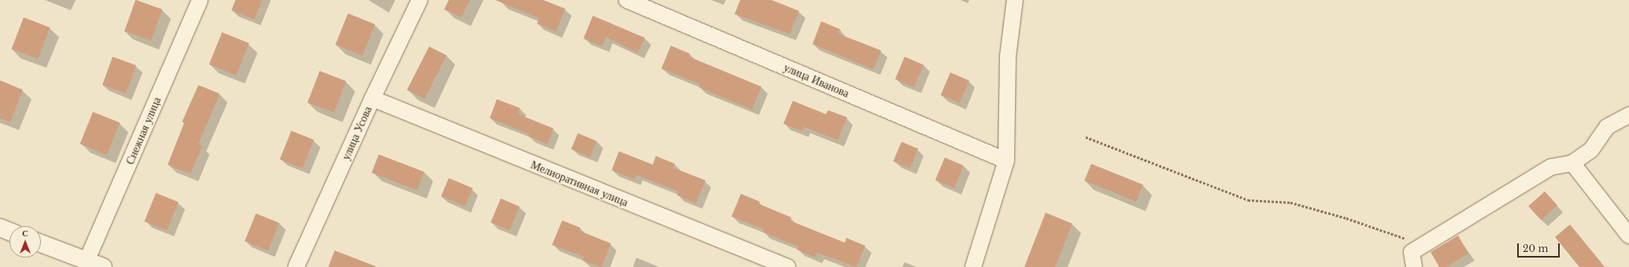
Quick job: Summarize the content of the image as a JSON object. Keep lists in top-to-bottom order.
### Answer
{
  "streets": {
    "street": [
      "улица Иванова",
      "Снежная улица",
      "улица Усова",
      "Мелиоративная улица"
    ]
  },
  "crossings": [
    ["улица Усова", "Мелиоративная улица"]
  ],
  "scale_bar": "20 m",
  "north": "top"
}
